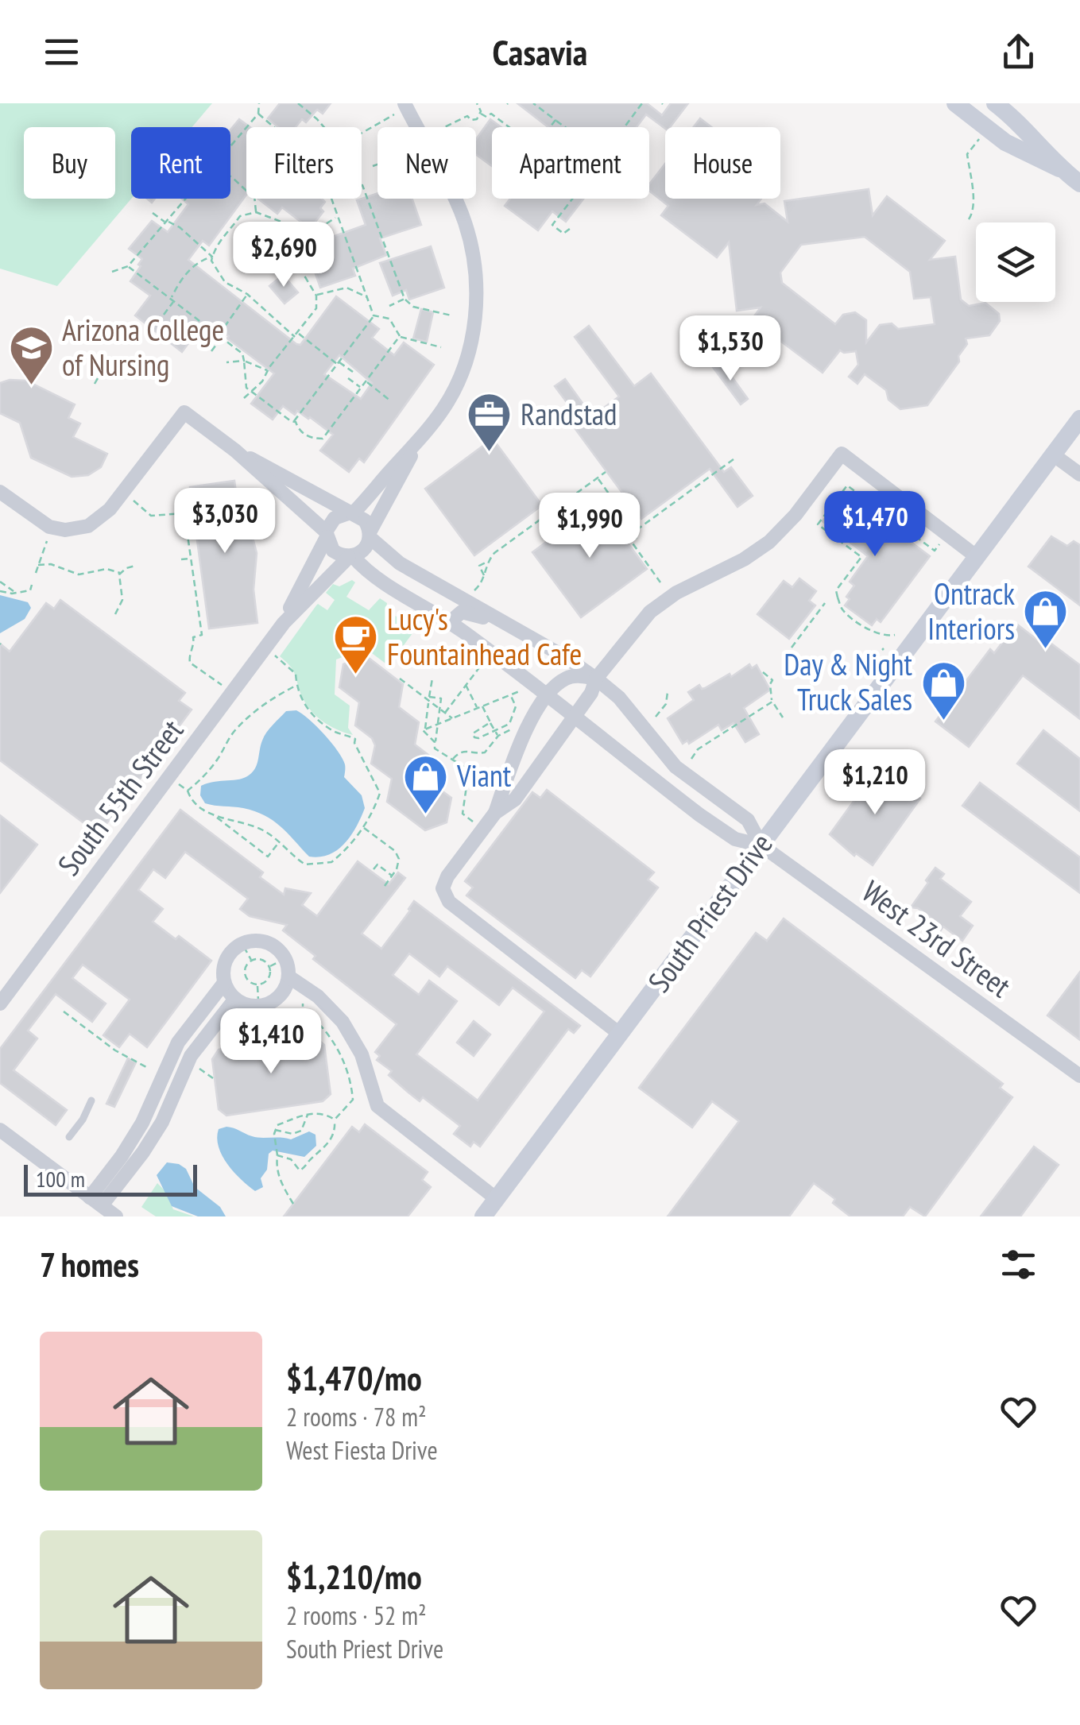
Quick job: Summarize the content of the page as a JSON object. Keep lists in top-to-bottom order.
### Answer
{
  "streets": {
    "main road": ["South Priest Drive"],
    "street": ["South 55th Street", "West 23rd Street"]
  },
  "crossings": [
    ["South Priest Drive", "West 23rd Street"]
  ],
  "places": {
    "school or university": ["Arizona College of Nursing"],
    "office": ["Randstad"],
    "shop": ["Ontrack Interiors", "Day & Night Truck Sales", "Viant"],
    "cafe": ["Lucy's Fountainhead Cafe"]
  },
  "scale_bar": "100 m",
  "page": {
    "header": "Casavia",
    "chip": [
      "Buy",
      "Rent",
      "Filters",
      "New",
      "Apartment",
      "House"
    ],
    "price": [
      "$2,690",
      "$1,530",
      "$3,030",
      "$1,470",
      "$1,990",
      "$1,210",
      "$1,410"
    ],
    "scale": "100 m",
    "heading": "7 homes",
    "list": [
      {
        "name": "$1,470/mo",
        "note": "2 rooms · 78 m² · West Fiesta Drive"
      },
      {
        "name": "$1,210/mo",
        "note": "2 rooms · 52 m² · South Priest Drive"
      }
    ]
  }
}
